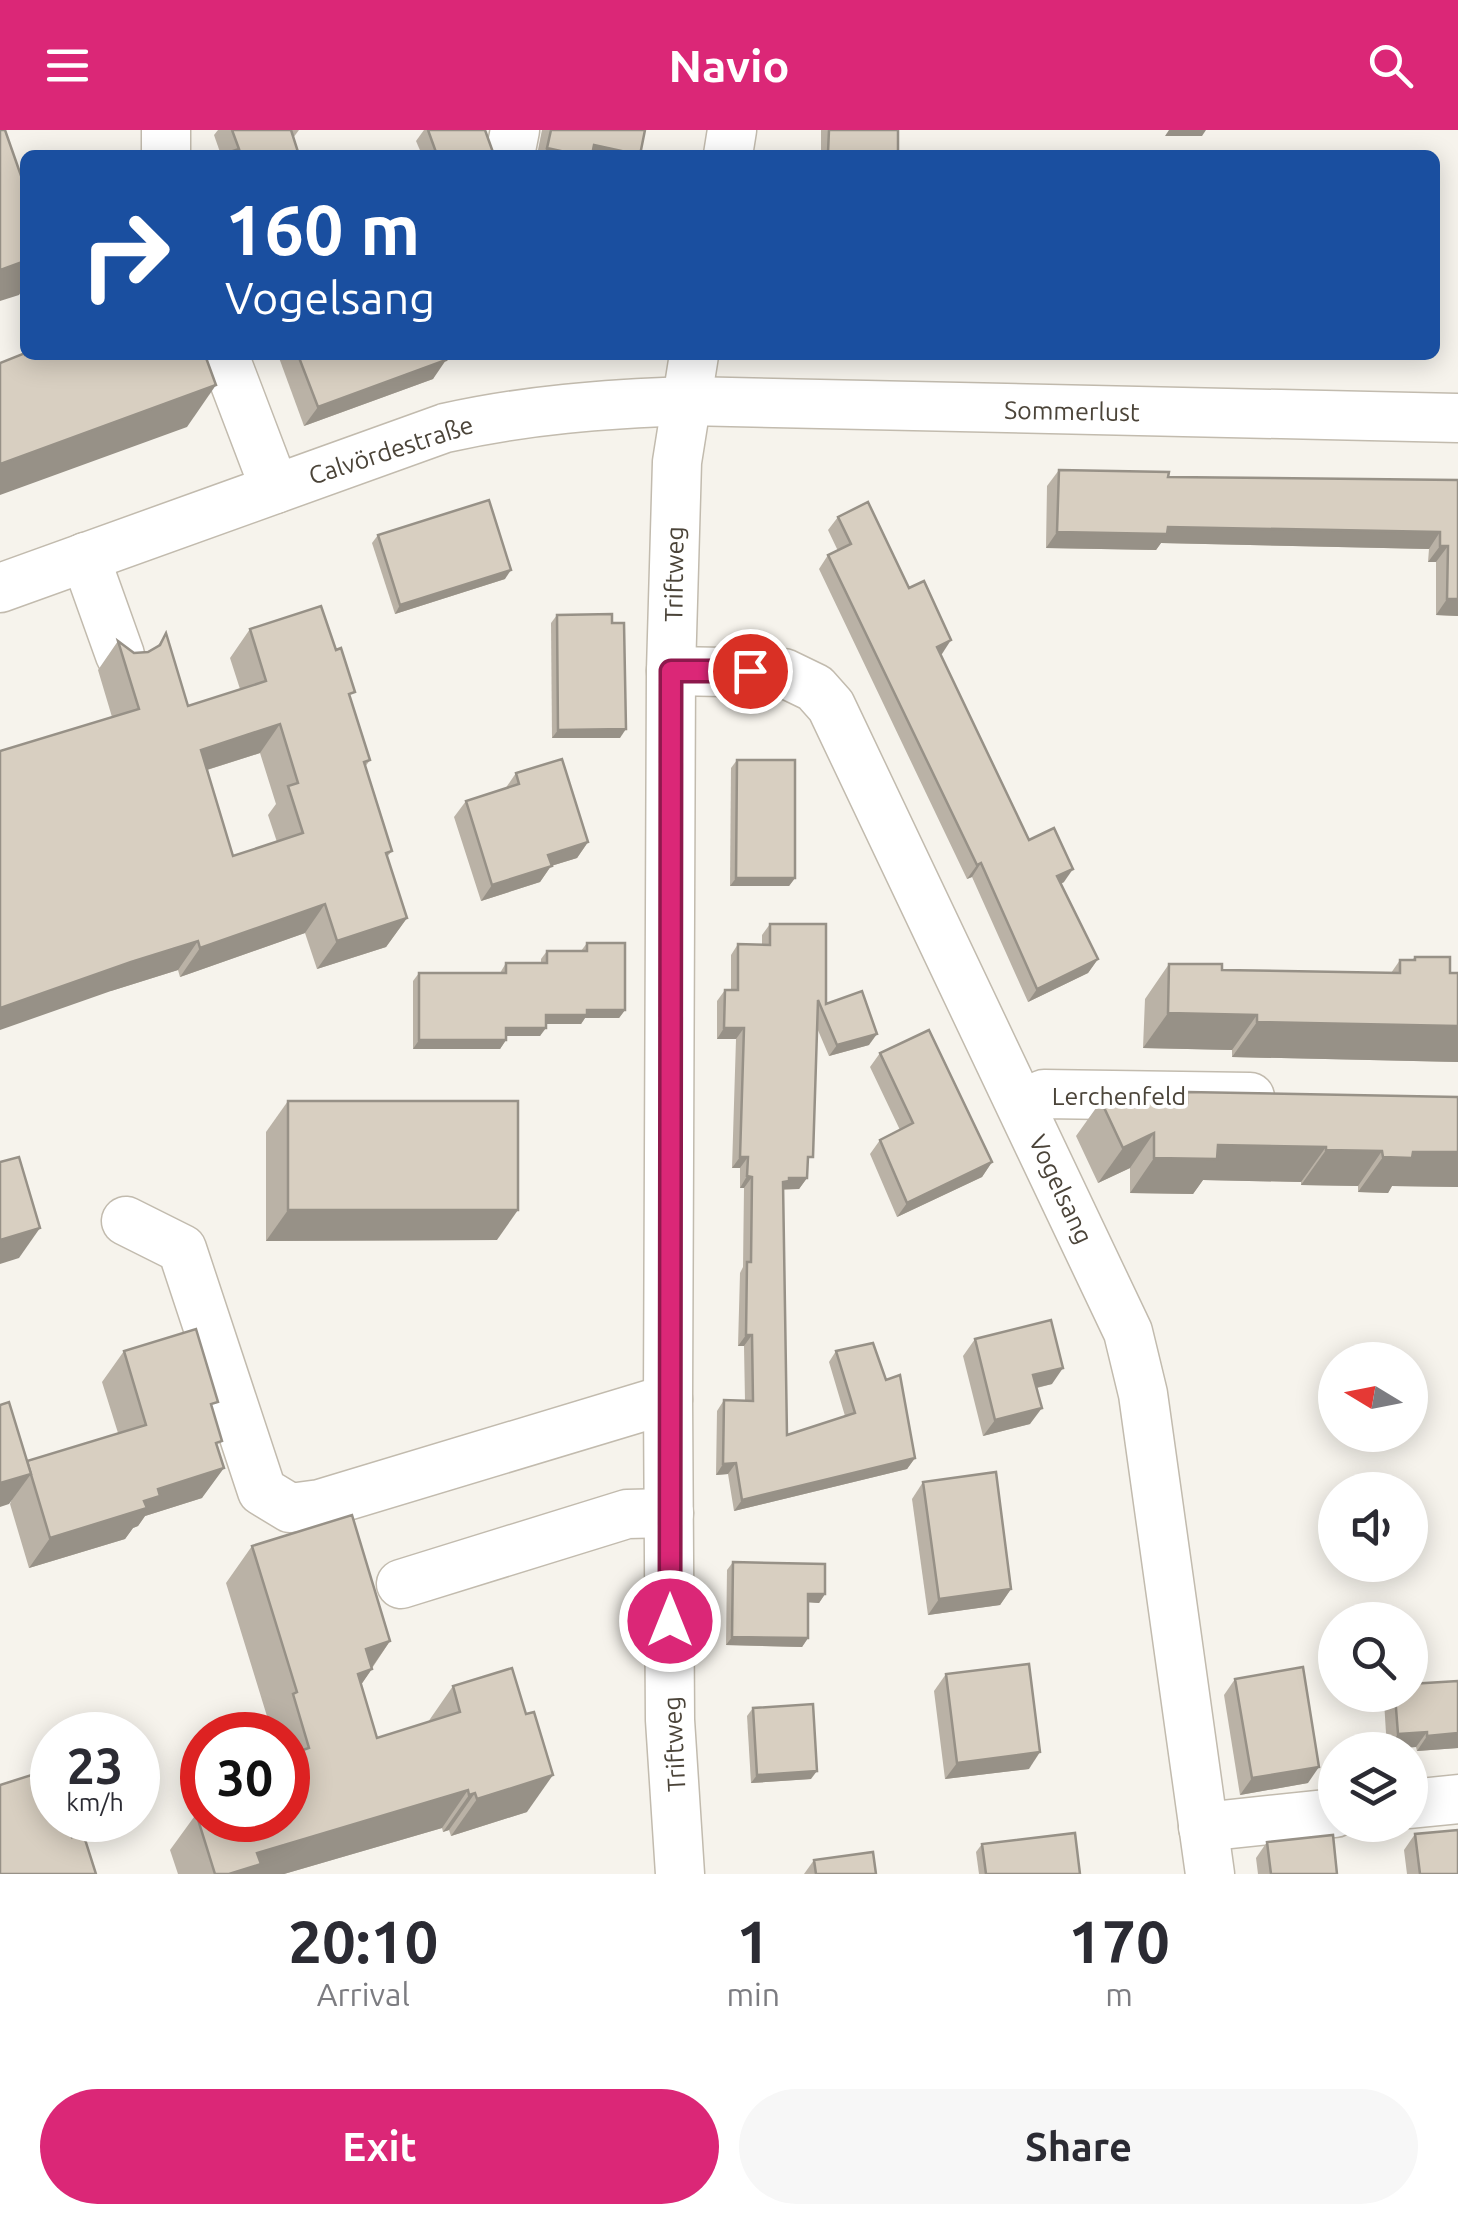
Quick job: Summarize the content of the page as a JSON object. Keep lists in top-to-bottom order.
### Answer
{
  "streets": {
    "street": [
      "Sommerlust",
      "Calvördestraße",
      "Triftweg",
      "Lerchenfeld",
      "Vogelsang"
    ]
  },
  "crossings": [
    ["Sommerlust", "Calvördestraße"],
    ["Sommerlust", "Triftweg"],
    ["Calvördestraße", "Triftweg"],
    ["Triftweg", "Vogelsang"],
    ["Lerchenfeld", "Vogelsang"]
  ],
  "north": "left",
  "page": {
    "header": "Navio",
    "turn": ["160 m", "Vogelsang"],
    "speed": "23 km/h",
    "limit": "30",
    "eta": [
      "20:10",
      "Arrival",
      "1",
      "min",
      "170",
      "m"
    ],
    "buttons": ["Exit", "Share"]
  }
}
